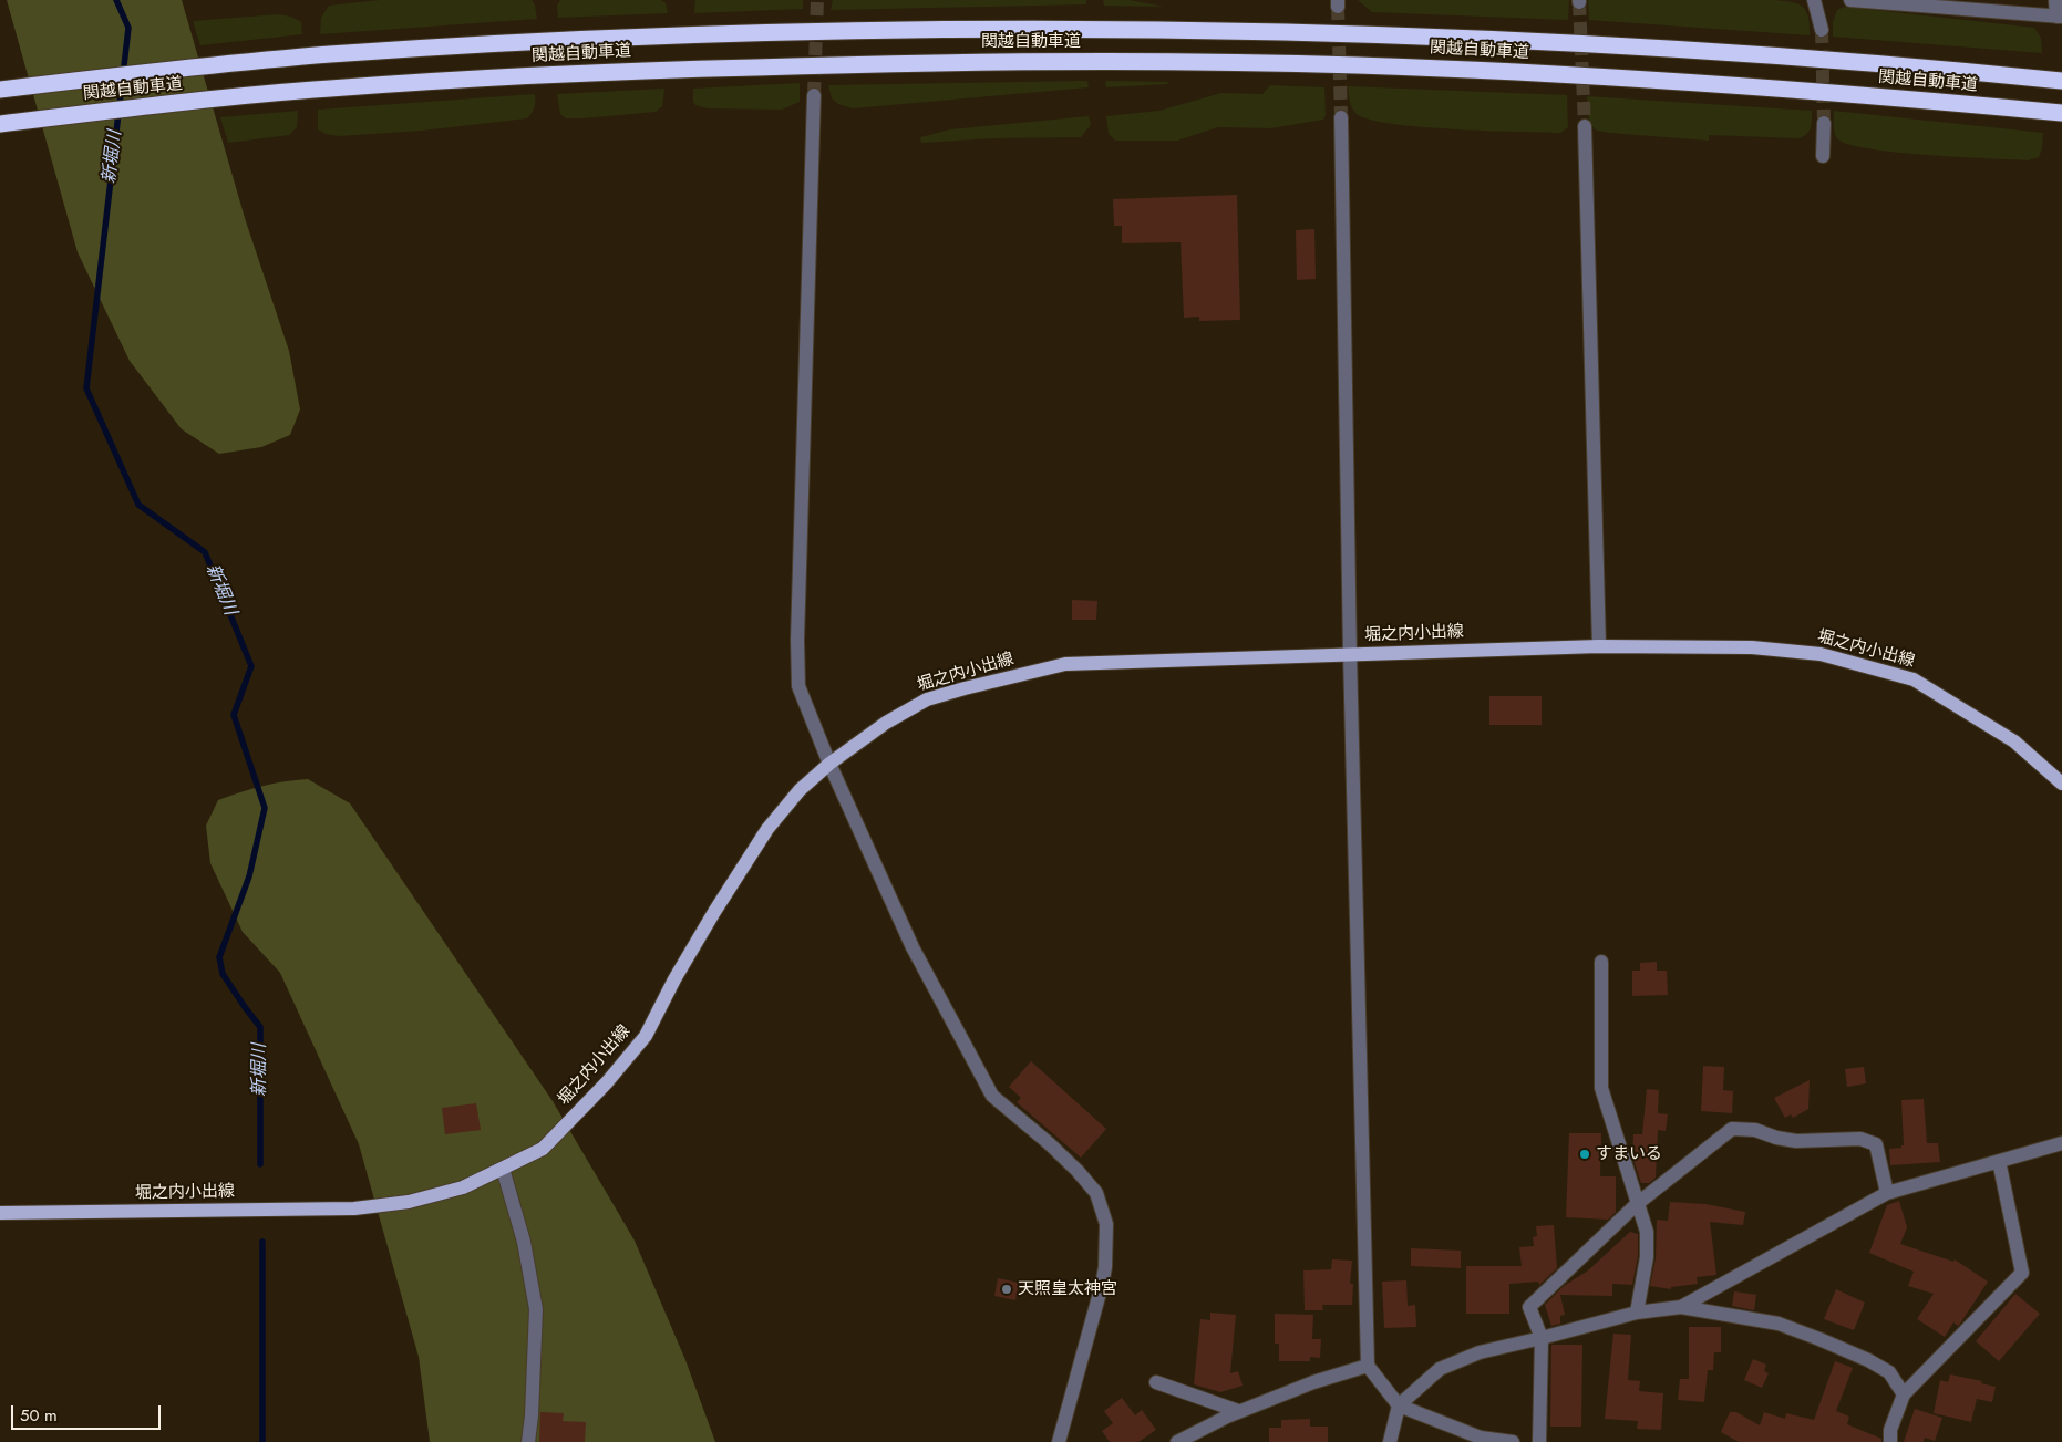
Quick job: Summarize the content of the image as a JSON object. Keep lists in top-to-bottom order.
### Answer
{
  "streets": {
    "highway": ["関越自動車道"],
    "main road": ["堀之内小出線"]
  },
  "water": ["新堀川"],
  "places": ["すまいる", "天照皇太神宮"],
  "scale_bar": "50 m"
}
